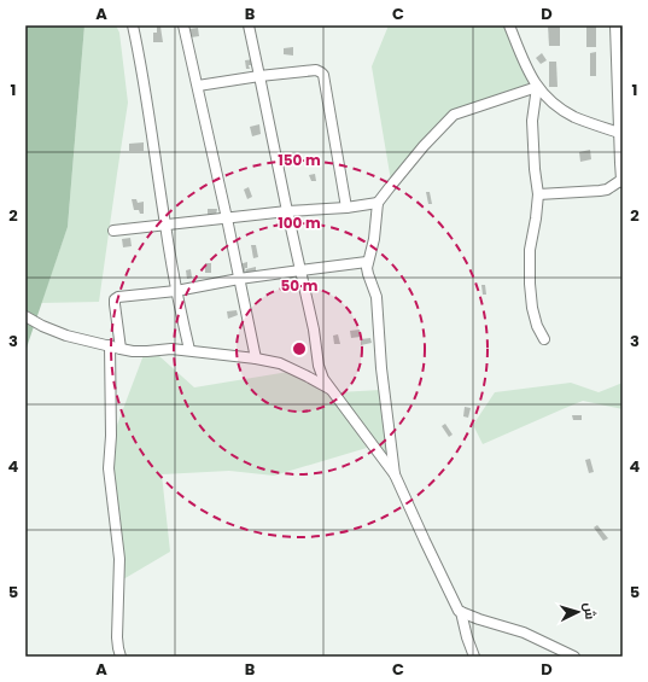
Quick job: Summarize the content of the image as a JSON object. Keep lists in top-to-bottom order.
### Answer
{
  "north": "right",
  "grid": {
    "columns": [
      "A",
      "B",
      "C",
      "D"
    ],
    "rows": [
      "1",
      "2",
      "3",
      "4",
      "5"
    ]
  },
  "rings": ["150 m", "100 m", "50 m"]
}
